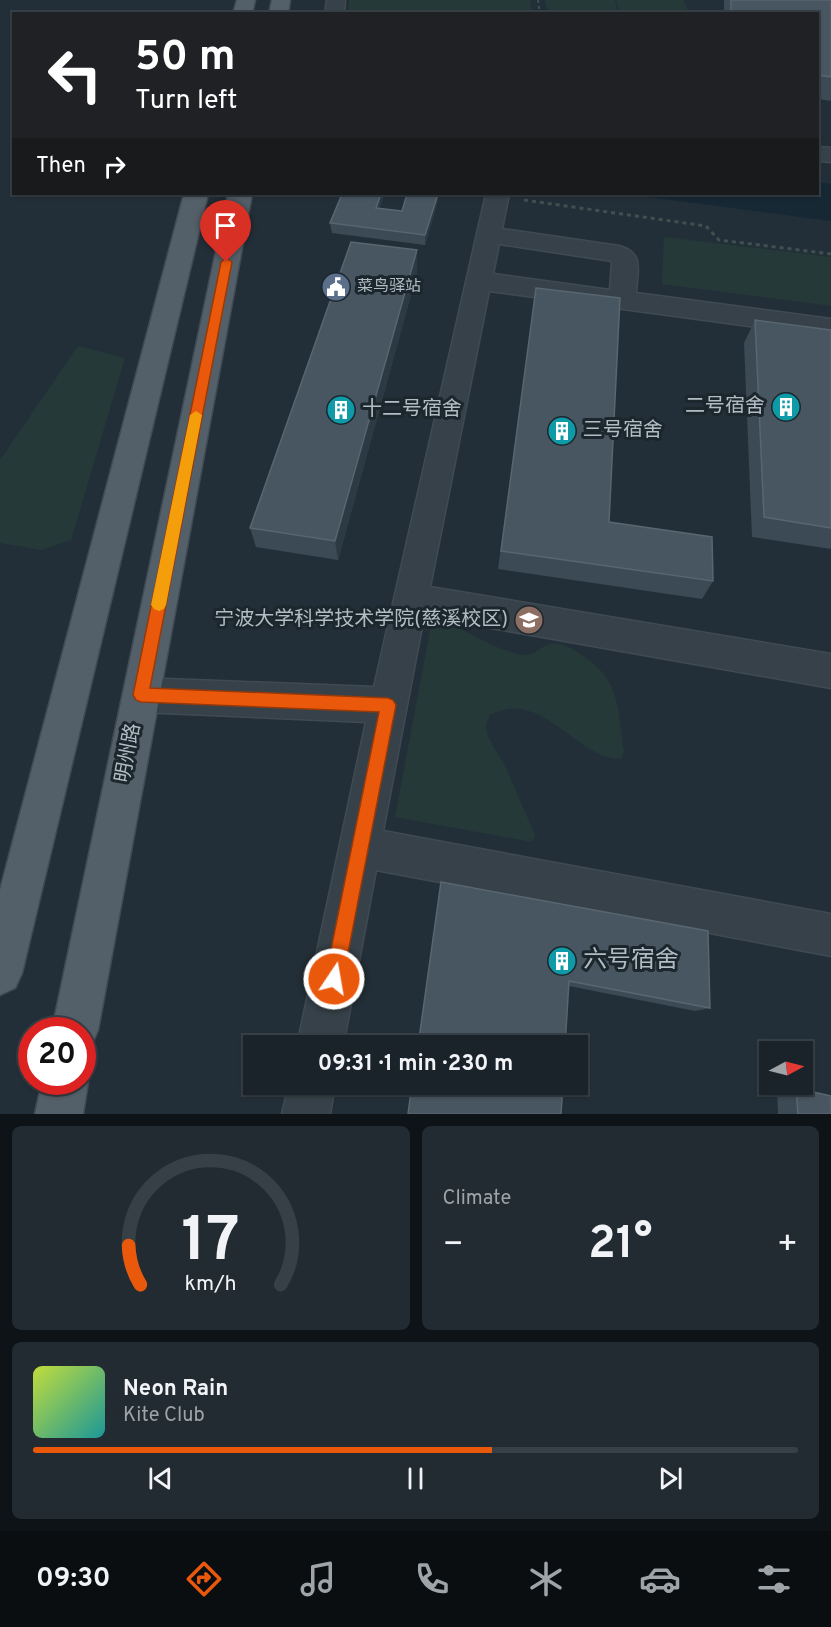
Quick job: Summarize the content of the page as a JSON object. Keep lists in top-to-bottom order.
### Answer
{
  "streets": {
    "main road": ["明州路"]
  },
  "places": {
    "public building": ["菜鸟驿站"],
    "building": [
      "二号宿舍",
      "十二号宿舍",
      "三号宿舍",
      "六号宿舍"
    ],
    "school or university": ["宁波大学科学技术学院(慈溪校区)"]
  },
  "north": "right",
  "page": {
    "turn": ["50 m", "Turn left"],
    "then": "Then",
    "limit": "20",
    "trip": "09:31 · 1 min · 230 m",
    "tile": "Climate",
    "heat": ["−", "21°", "+"],
    "song": ["Neon Rain", "Kite Club"],
    "tabs": "09:30",
    "gauge": ["17", "km/h"]
  }
}
